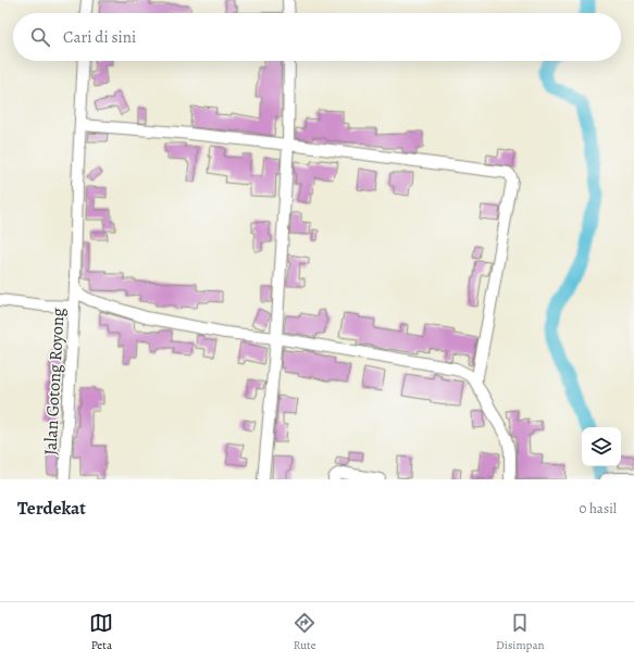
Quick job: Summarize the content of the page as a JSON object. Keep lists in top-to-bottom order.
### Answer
{
  "streets": {
    "street": ["Jalan Gotong Royong"]
  },
  "page": {
    "search": "Cari di sini",
    "heading": ["Terdekat", "0 hasil"],
    "nav": ["Peta", "Rute", "Disimpan"]
  }
}
